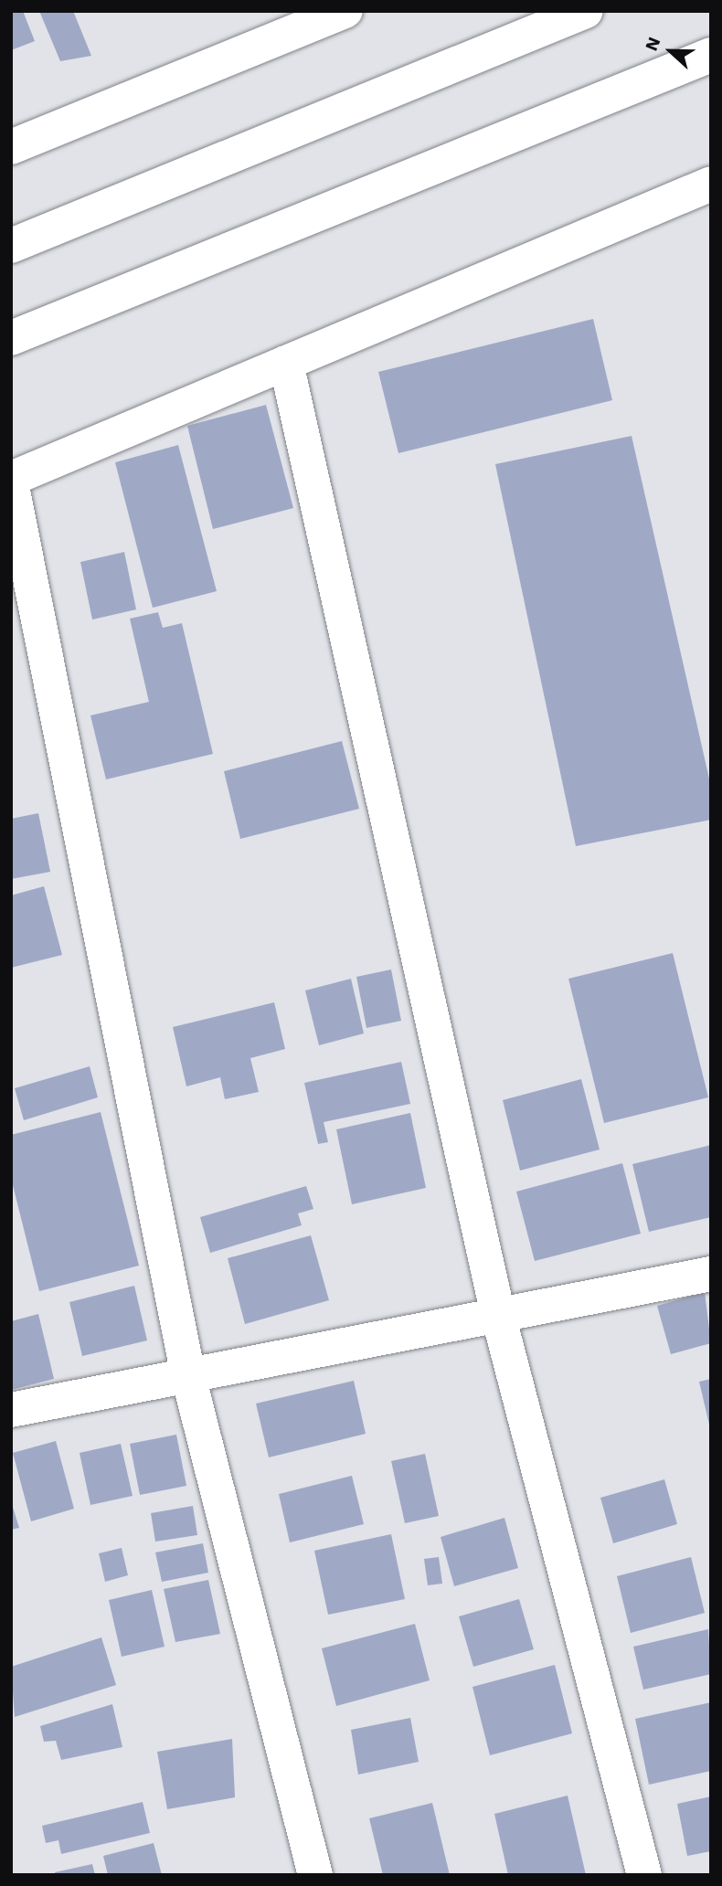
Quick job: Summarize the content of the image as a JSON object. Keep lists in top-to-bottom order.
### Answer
{
  "north": "left"
}
